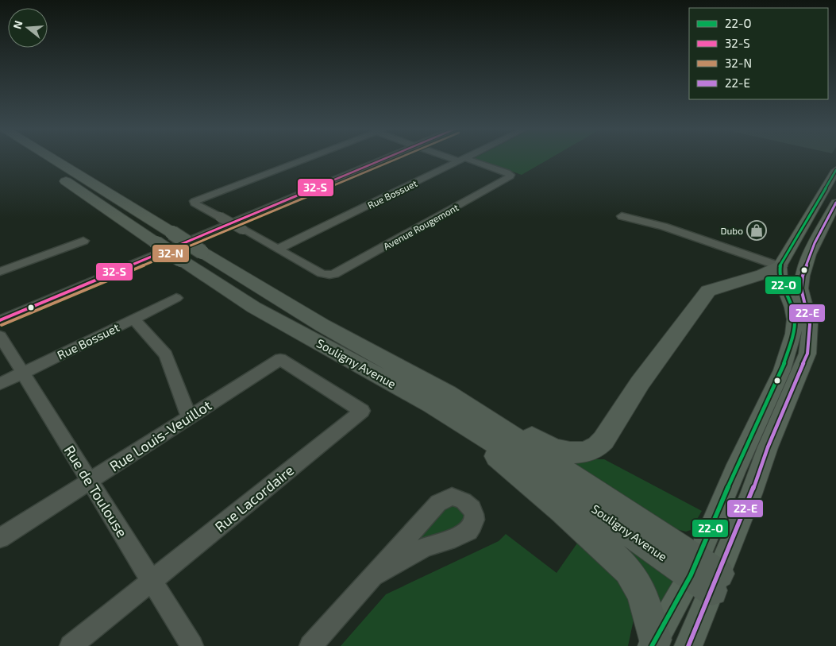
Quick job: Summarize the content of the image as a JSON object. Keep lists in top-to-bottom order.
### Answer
{
  "streets": {
    "highway": ["Souligny Avenue"],
    "street": [
      "Rue Bossuet",
      "Avenue Rougemont",
      "Rue Louis-Veuillot",
      "Rue de Toulouse",
      "Rue Lacordaire"
    ]
  },
  "crossings": [
    ["Rue Bossuet", "Avenue Rougemont"],
    ["Rue Bossuet", "Rue de Toulouse"],
    ["Rue Louis-Veuillot", "Rue de Toulouse"],
    ["Rue Louis-Veuillot", "Rue Lacordaire"],
    ["Rue de Toulouse", "Rue Lacordaire"]
  ],
  "places": {
    "shop": ["Dubo"]
  },
  "lines": [
    "transit line 32-S",
    "transit line 32-N",
    "transit line 22-O",
    "transit line 22-E"
  ],
  "legend": [
    "22-O",
    "32-S",
    "32-N",
    "22-E"
  ],
  "north": "left"
}
